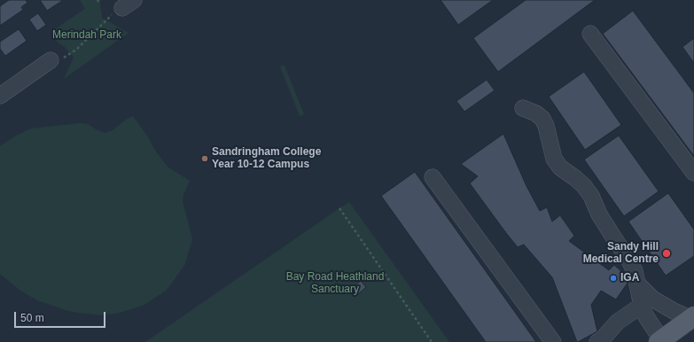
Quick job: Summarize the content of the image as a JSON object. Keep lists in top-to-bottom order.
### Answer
{
  "parks": ["Merindah Park", "Bay Road Heathland Sanctuary"],
  "places": ["Sandringham College Year 10-12 Campus", "Sandy Hill Medical Centre", "IGA"],
  "scale_bar": "50 m"
}
